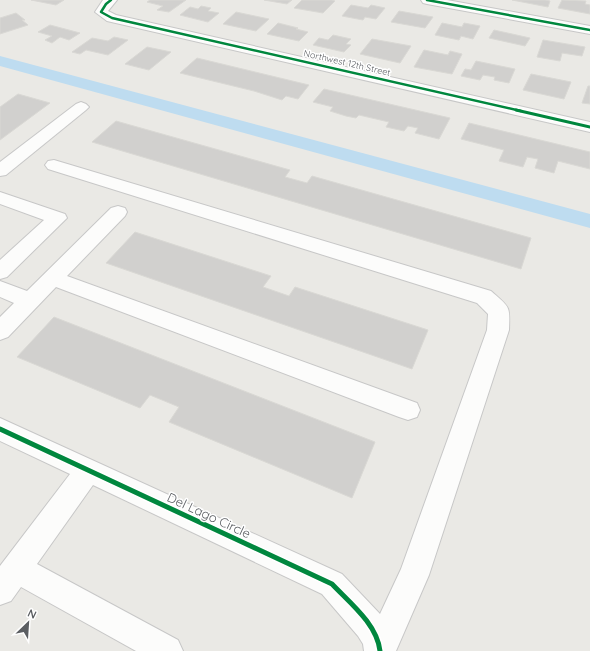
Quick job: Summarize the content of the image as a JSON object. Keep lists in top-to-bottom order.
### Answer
{
  "streets": {
    "street": ["Northwest 12th Street", "Del Lago Circle"]
  },
  "north": "top right"
}
